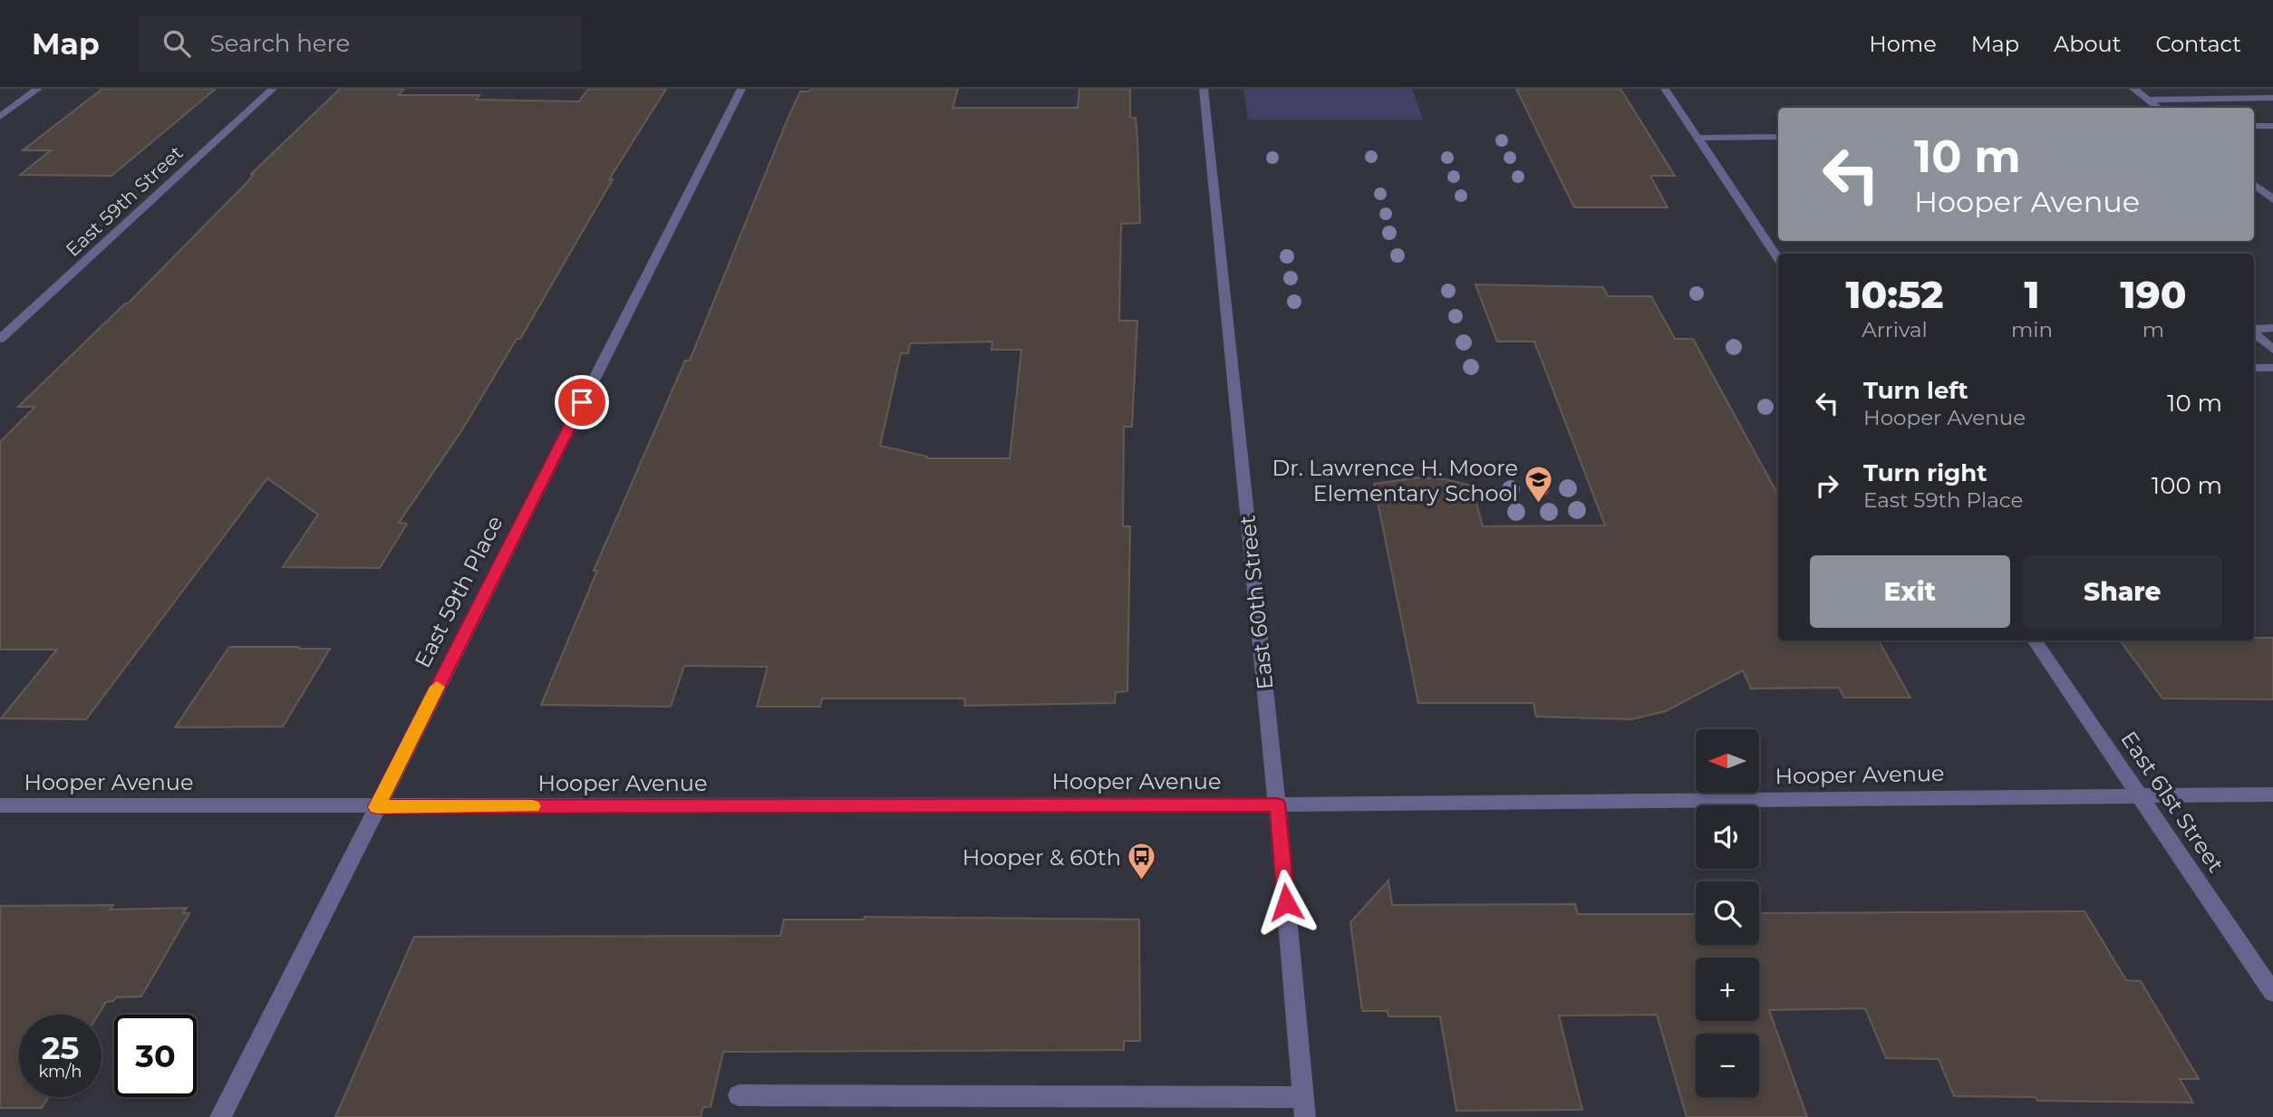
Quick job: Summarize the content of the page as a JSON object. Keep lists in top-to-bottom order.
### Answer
{
  "streets": {
    "street": [
      "East 59th Street",
      "East 59th Place",
      "East 60th Street",
      "Hooper Avenue",
      "East 61st Street"
    ]
  },
  "crossings": [
    ["East 59th Place", "Hooper Avenue"],
    ["East 60th Street", "Hooper Avenue"],
    ["Hooper Avenue", "East 61st Street"]
  ],
  "places": {
    "school or university": ["Dr. Lawrence H. Moore Elementary School"],
    "bus stop": ["Hooper & 60th"]
  },
  "north": "left",
  "page": {
    "header": "Map",
    "search": "Search here",
    "nav": [
      "Home",
      "Map",
      "About",
      "Contact"
    ],
    "turn": ["10 m", "Hooper Avenue"],
    "eta": [
      "10:52",
      "Arrival",
      "1",
      "min",
      "190",
      "m"
    ],
    "list": [
      {
        "name": "Turn left",
        "note": "Hooper Avenue",
        "value": "10 m"
      },
      {
        "name": "Turn right",
        "note": "East 59th Place",
        "value": "100 m"
      }
    ],
    "buttons": ["Exit", "Share"],
    "map_buttons": ["+", "−"],
    "speed": "25 km/h",
    "limit": "30"
  }
}
